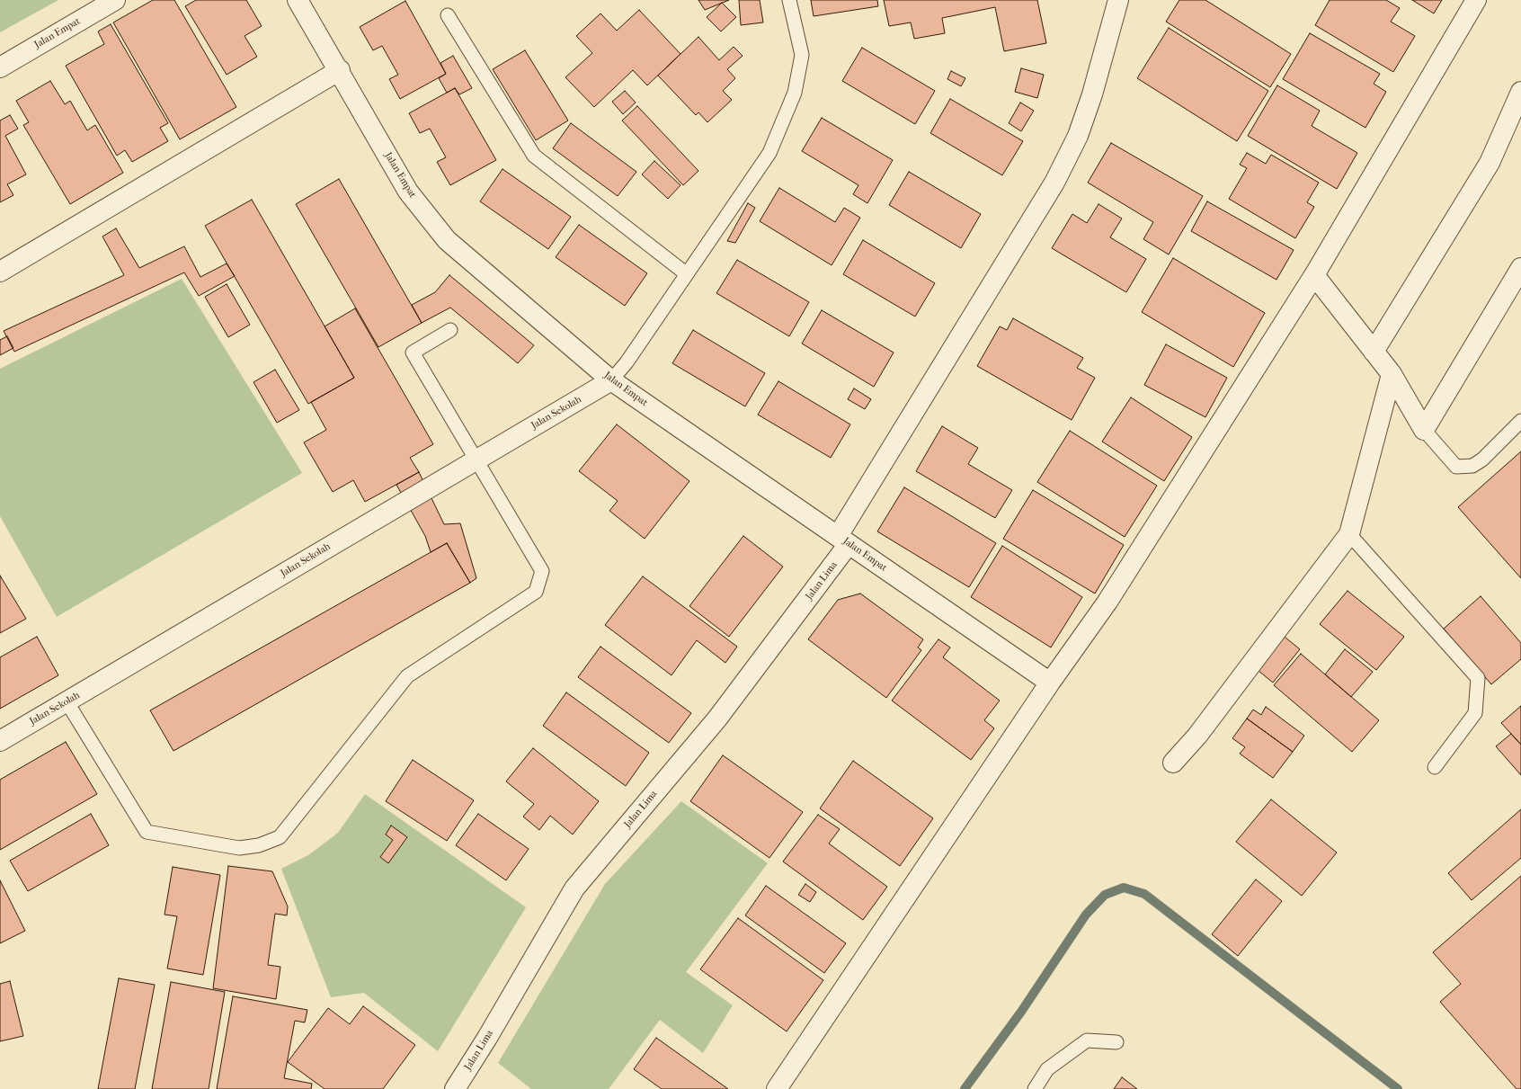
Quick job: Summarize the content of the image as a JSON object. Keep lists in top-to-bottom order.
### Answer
{
  "streets": {
    "street": ["Jalan Empat", "Jalan Sekolah", "Jalan Lima"]
  },
  "crossings": [
    ["Jalan Empat", "Jalan Sekolah"],
    ["Jalan Empat", "Jalan Lima"]
  ]
}
